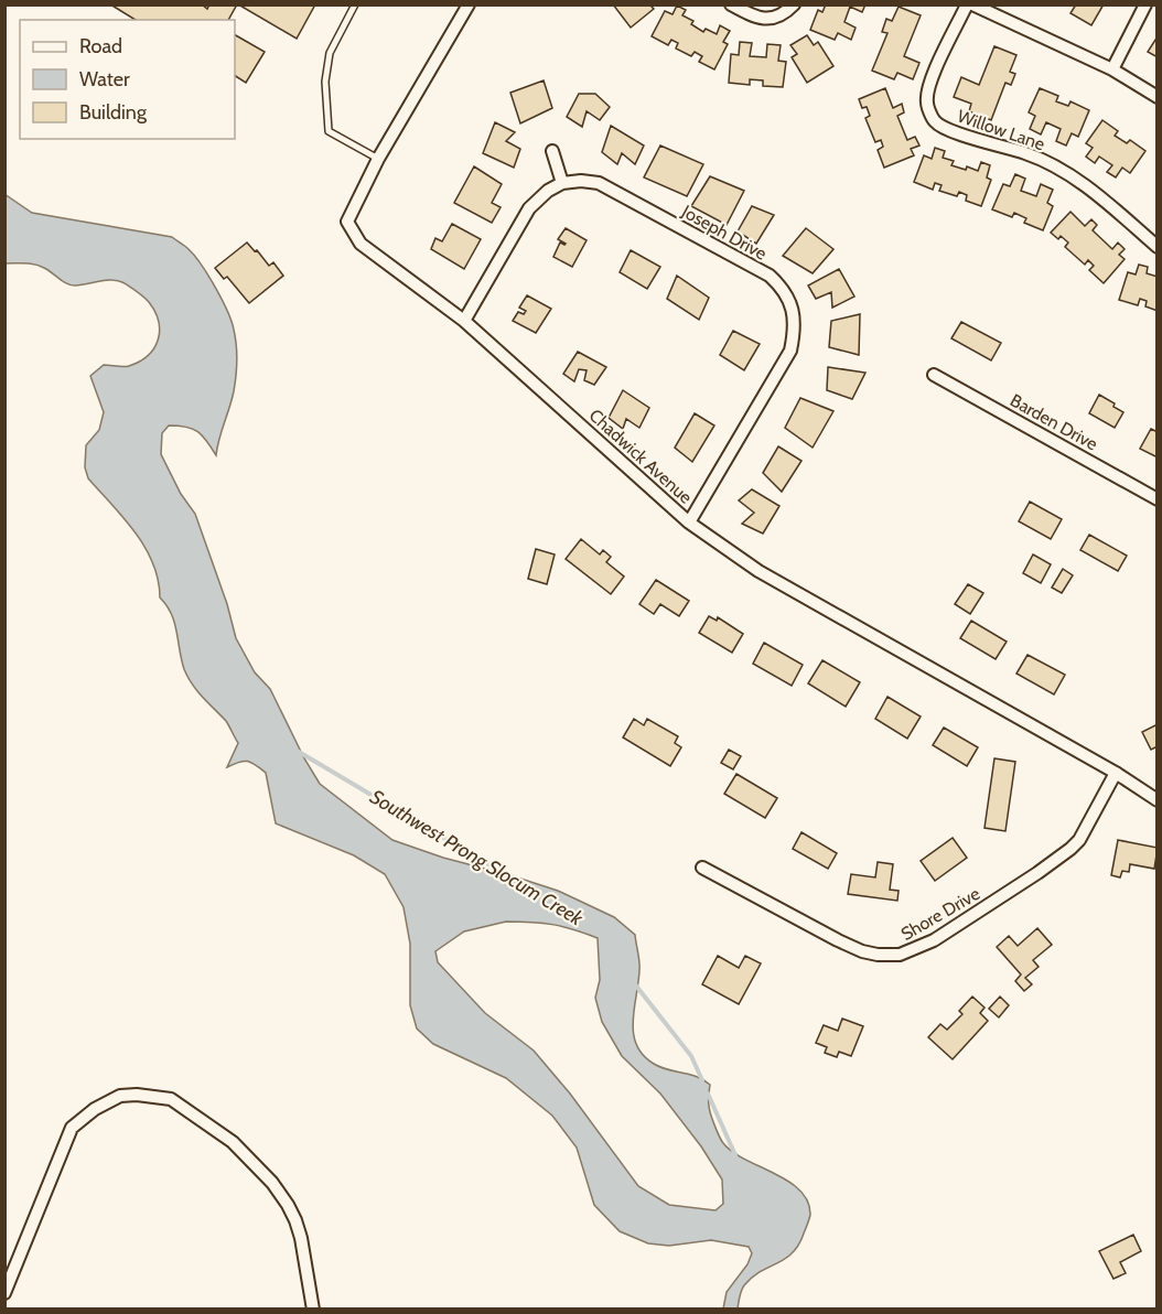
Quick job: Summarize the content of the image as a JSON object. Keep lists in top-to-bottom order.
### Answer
{
  "streets": {
    "street": [
      "Willow Lane",
      "Joseph Drive",
      "Barden Drive",
      "Chadwick Avenue",
      "Shore Drive"
    ]
  },
  "crossings": [
    ["Joseph Drive", "Chadwick Avenue"],
    ["Chadwick Avenue", "Shore Drive"]
  ],
  "water": ["Southwest Prong Slocum Creek"],
  "legend": ["Road", "Water", "Building"]
}
